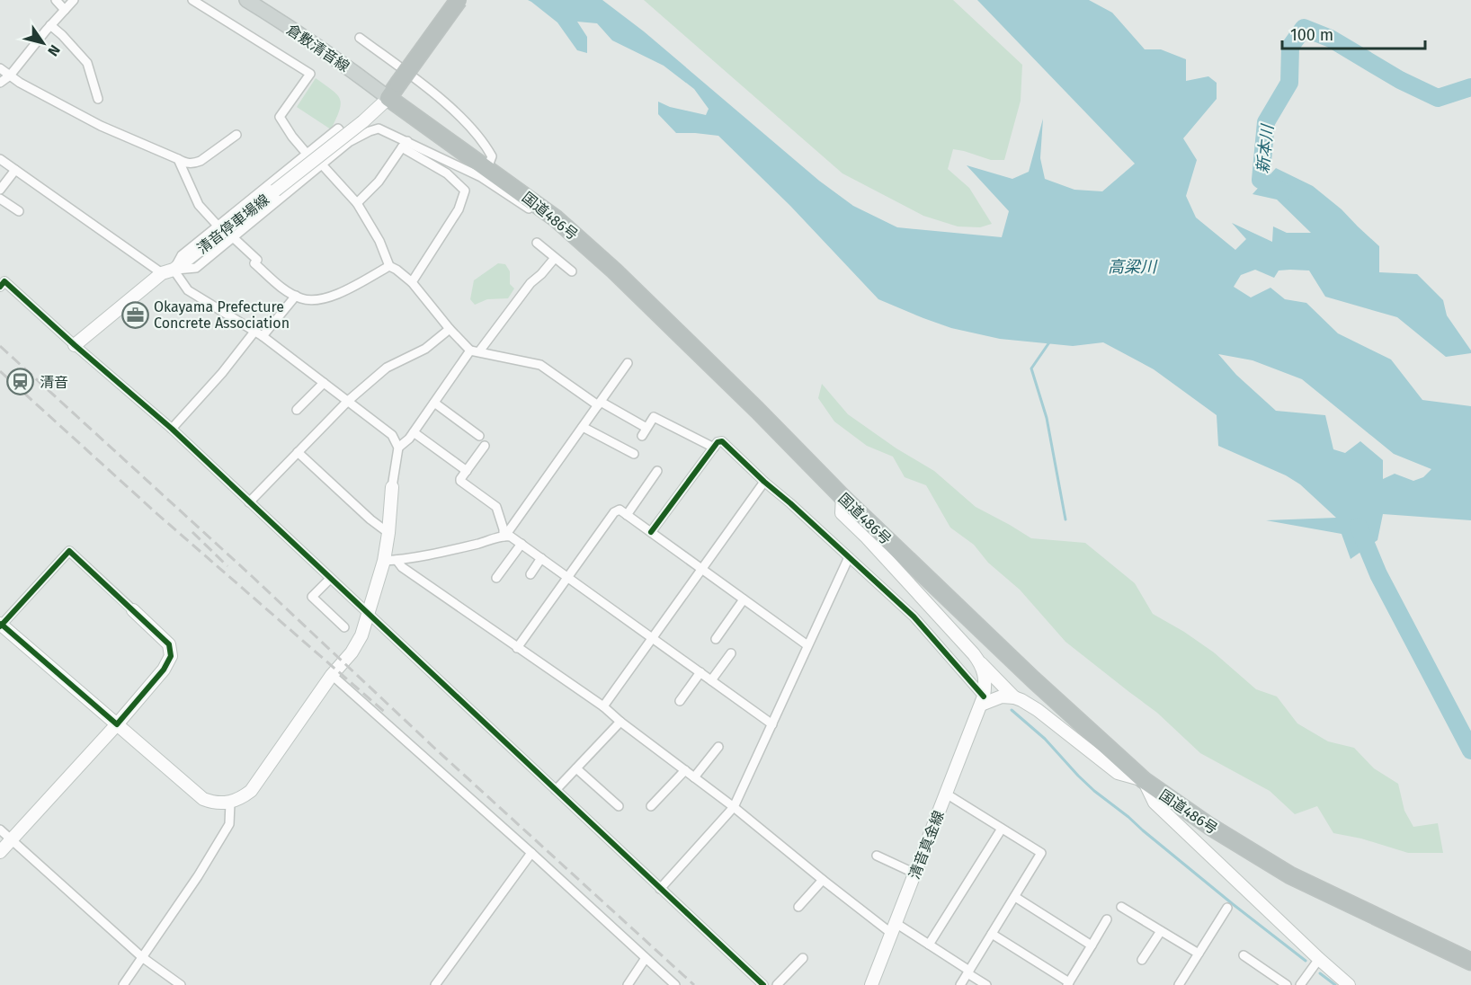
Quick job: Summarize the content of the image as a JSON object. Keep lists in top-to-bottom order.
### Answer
{
  "streets": {
    "highway": ["国道486号"],
    "main road": ["倉敷清音線"],
    "street": ["清音停車場線", "清音真金線"]
  },
  "crossings": [
    ["倉敷清音線", "国道486号"],
    ["倉敷清音線", "清音停車場線"],
    ["国道486号", "清音停車場線"],
    ["国道486号", "清音真金線"]
  ],
  "water": ["新本川", "高梁川"],
  "places": {
    "office": ["Okayama Prefecture Concrete Association"],
    "station": ["清音"]
  },
  "scale_bar": "100 m",
  "north": "bottom right"
}
